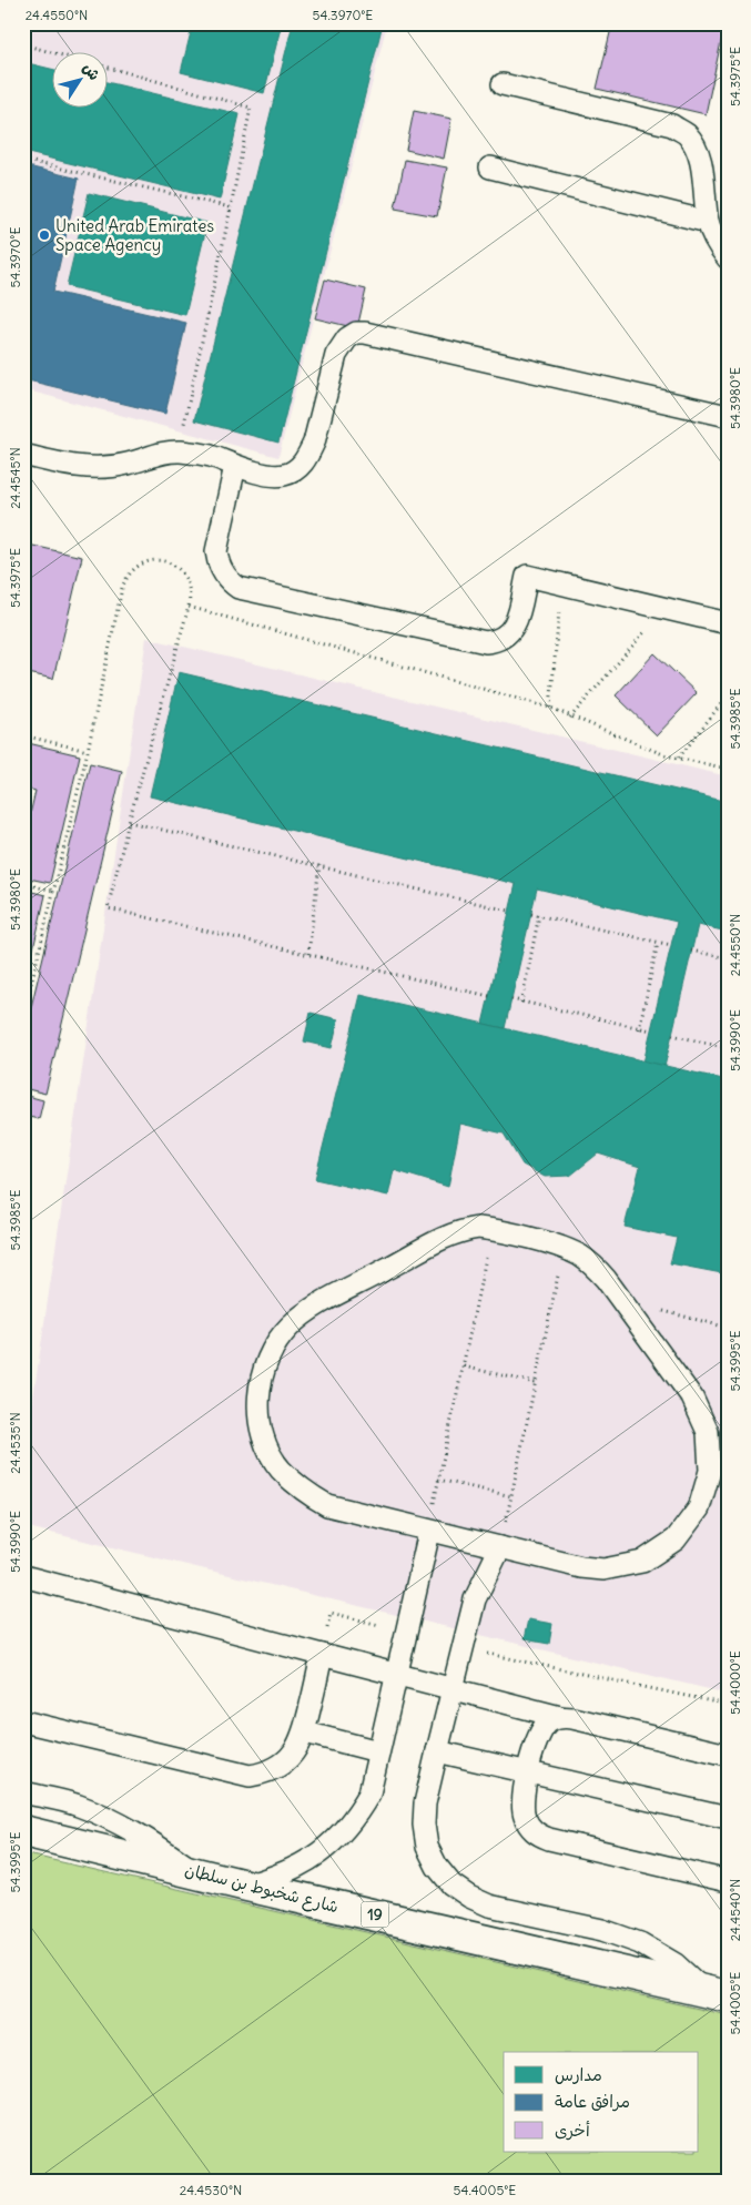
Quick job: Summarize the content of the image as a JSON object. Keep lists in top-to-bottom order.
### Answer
{
  "streets": {
    "main road": ["شارع شخبوط بن سلطان", "19"]
  },
  "places": ["United Arab Emirates Space Agency"],
  "legend": ["مدارس", "مرافق عامة", "أخرى"],
  "north": "top right",
  "coordinates": [
    "24.4550°N",
    "54.3970°E",
    "54.3975°E",
    "54.3980°E",
    "24.4545°N",
    "54.3985°E",
    "54.3990°E",
    "54.3995°E",
    "24.4535°N",
    "54.4000°E",
    "24.4540°N",
    "54.4005°E",
    "24.4530°N"
  ]
}
